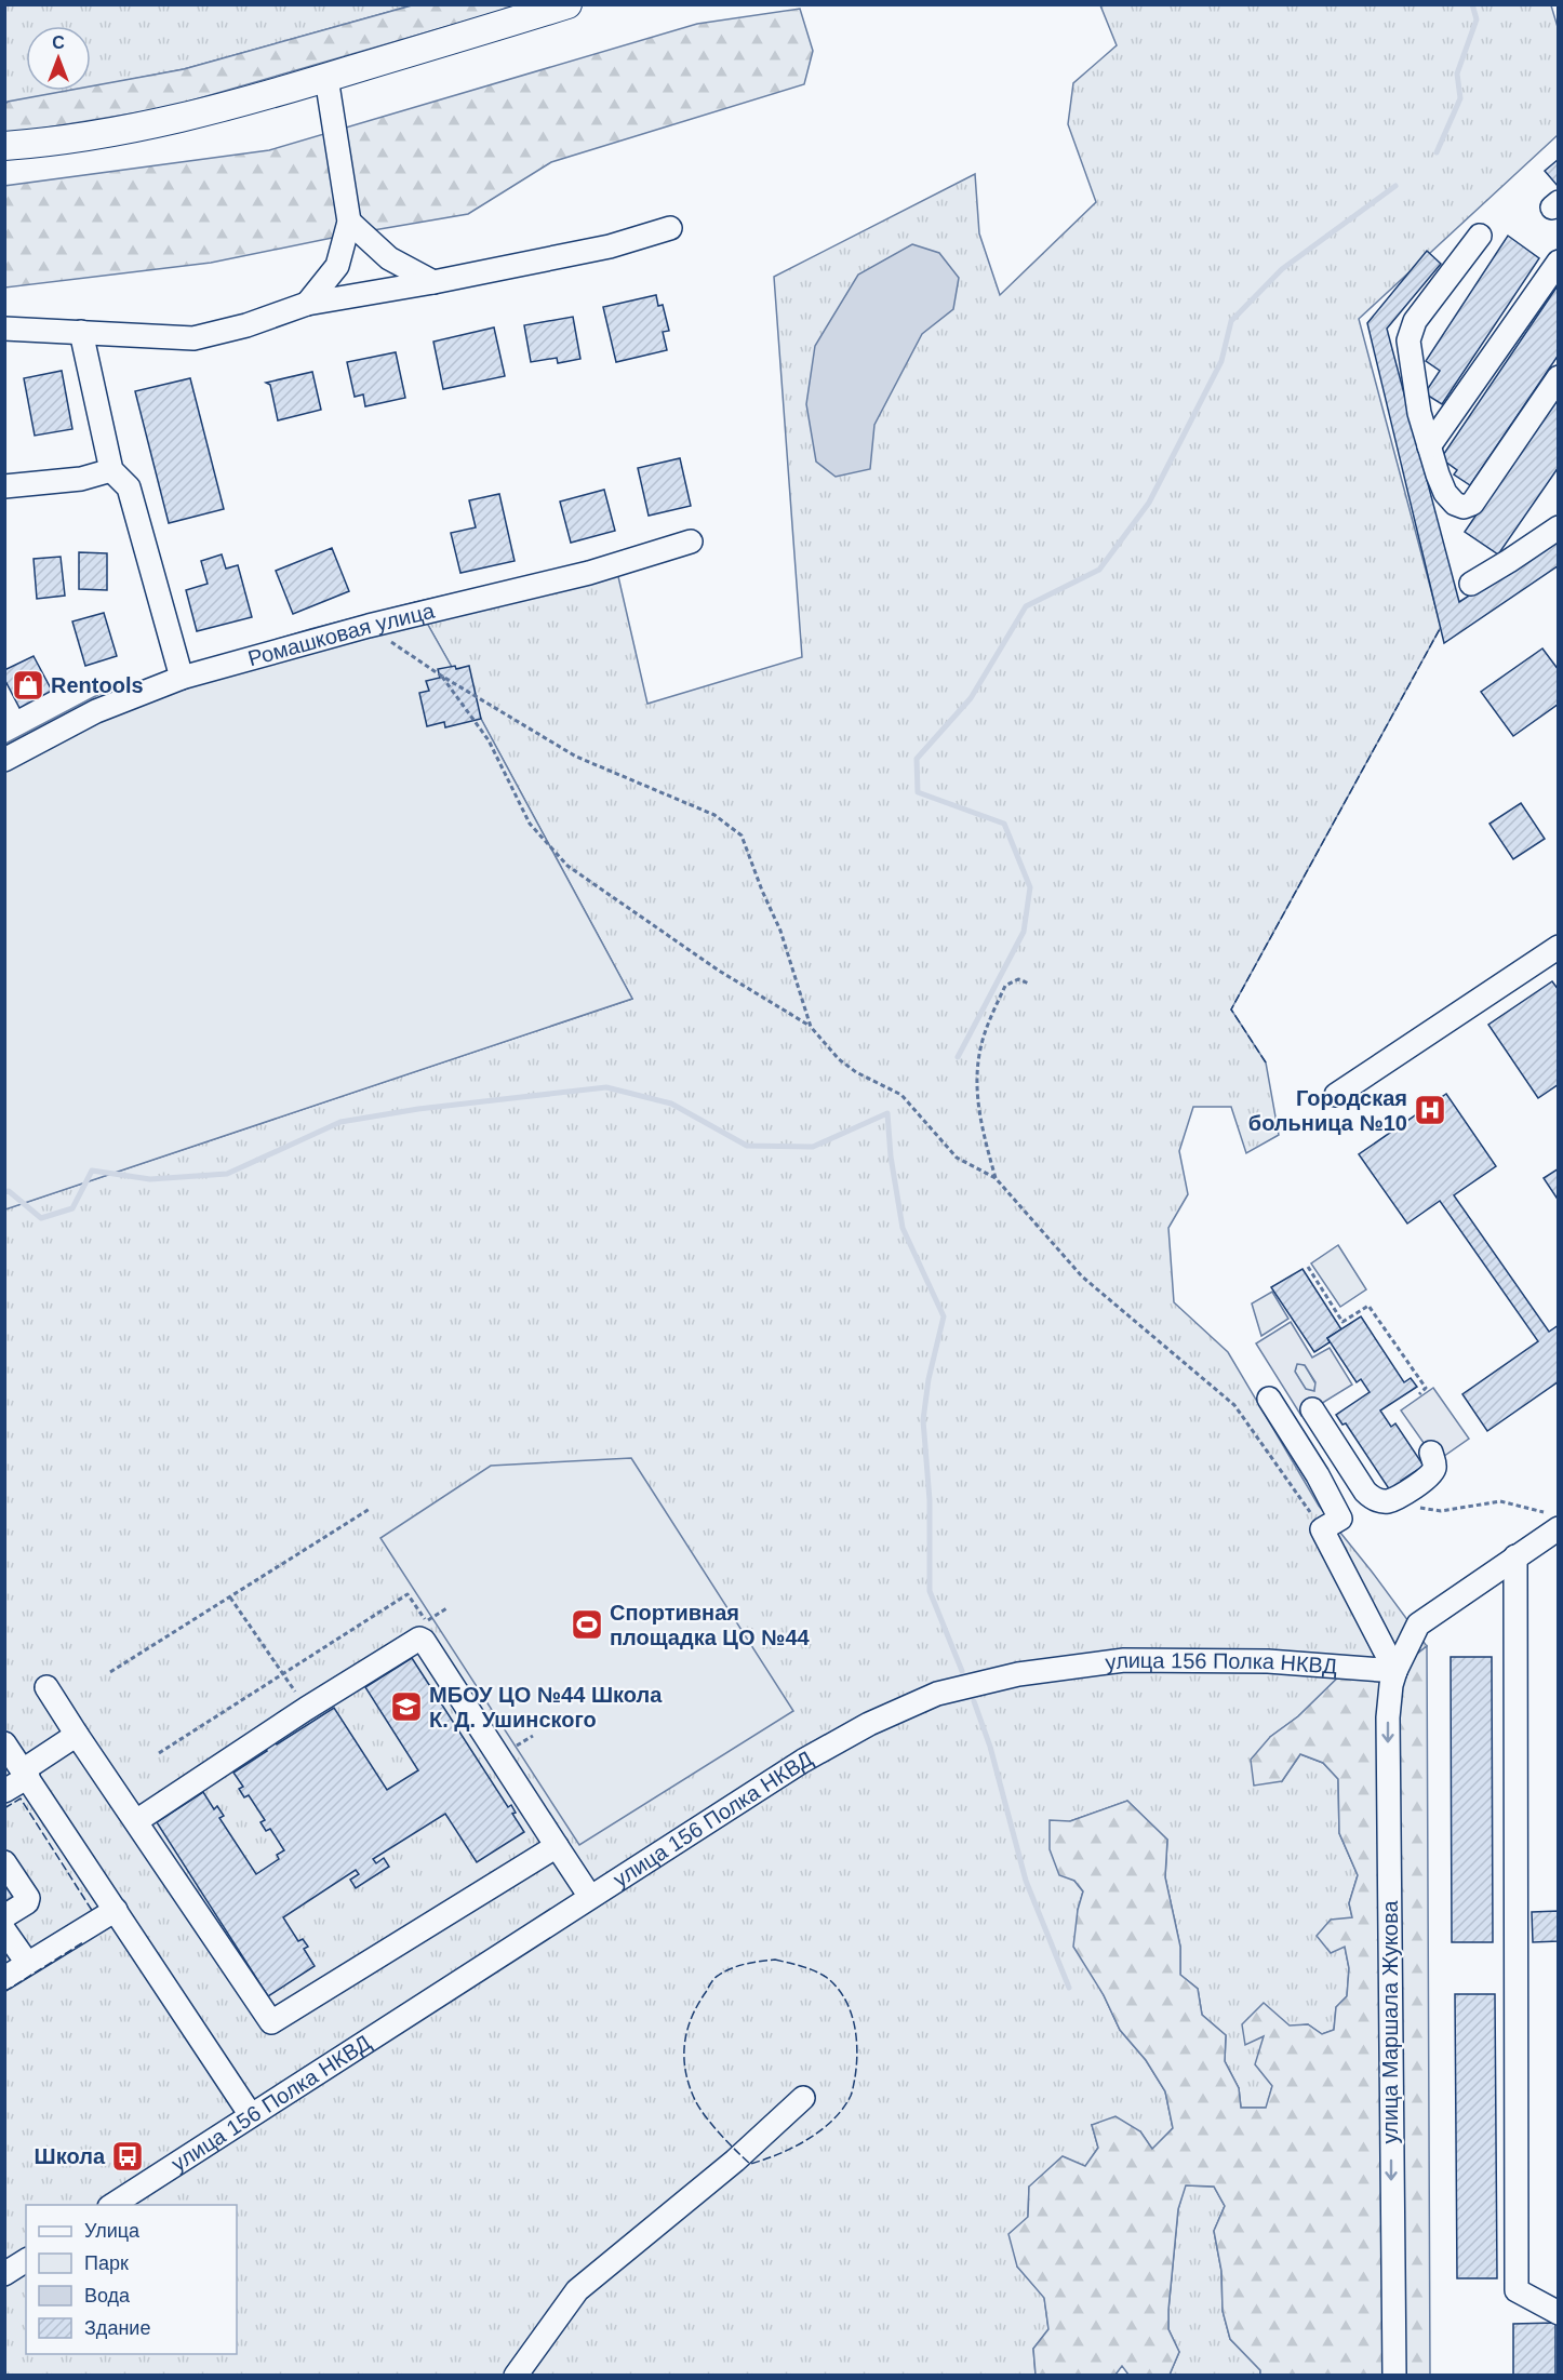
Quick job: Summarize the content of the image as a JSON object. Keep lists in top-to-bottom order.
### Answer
{
  "streets": {
    "street": ["Ромашковая улица", "улица 156 Полка НКВД", "улица Маршала Жукова"]
  },
  "crossings": [
    ["улица 156 Полка НКВД", "улица Маршала Жукова"]
  ],
  "places": {
    "shop": ["Rentools"],
    "hospital": ["Городская больница №10"],
    "sports": ["Спортивная площадка ЦО №44"],
    "school or university": ["МБОУ ЦО №44 Школа К. Д. Ушинского"],
    "bus stop": ["Школа"]
  },
  "legend": [
    "Улица",
    "Парк",
    "Вода",
    "Здание"
  ],
  "north": "top"
}
